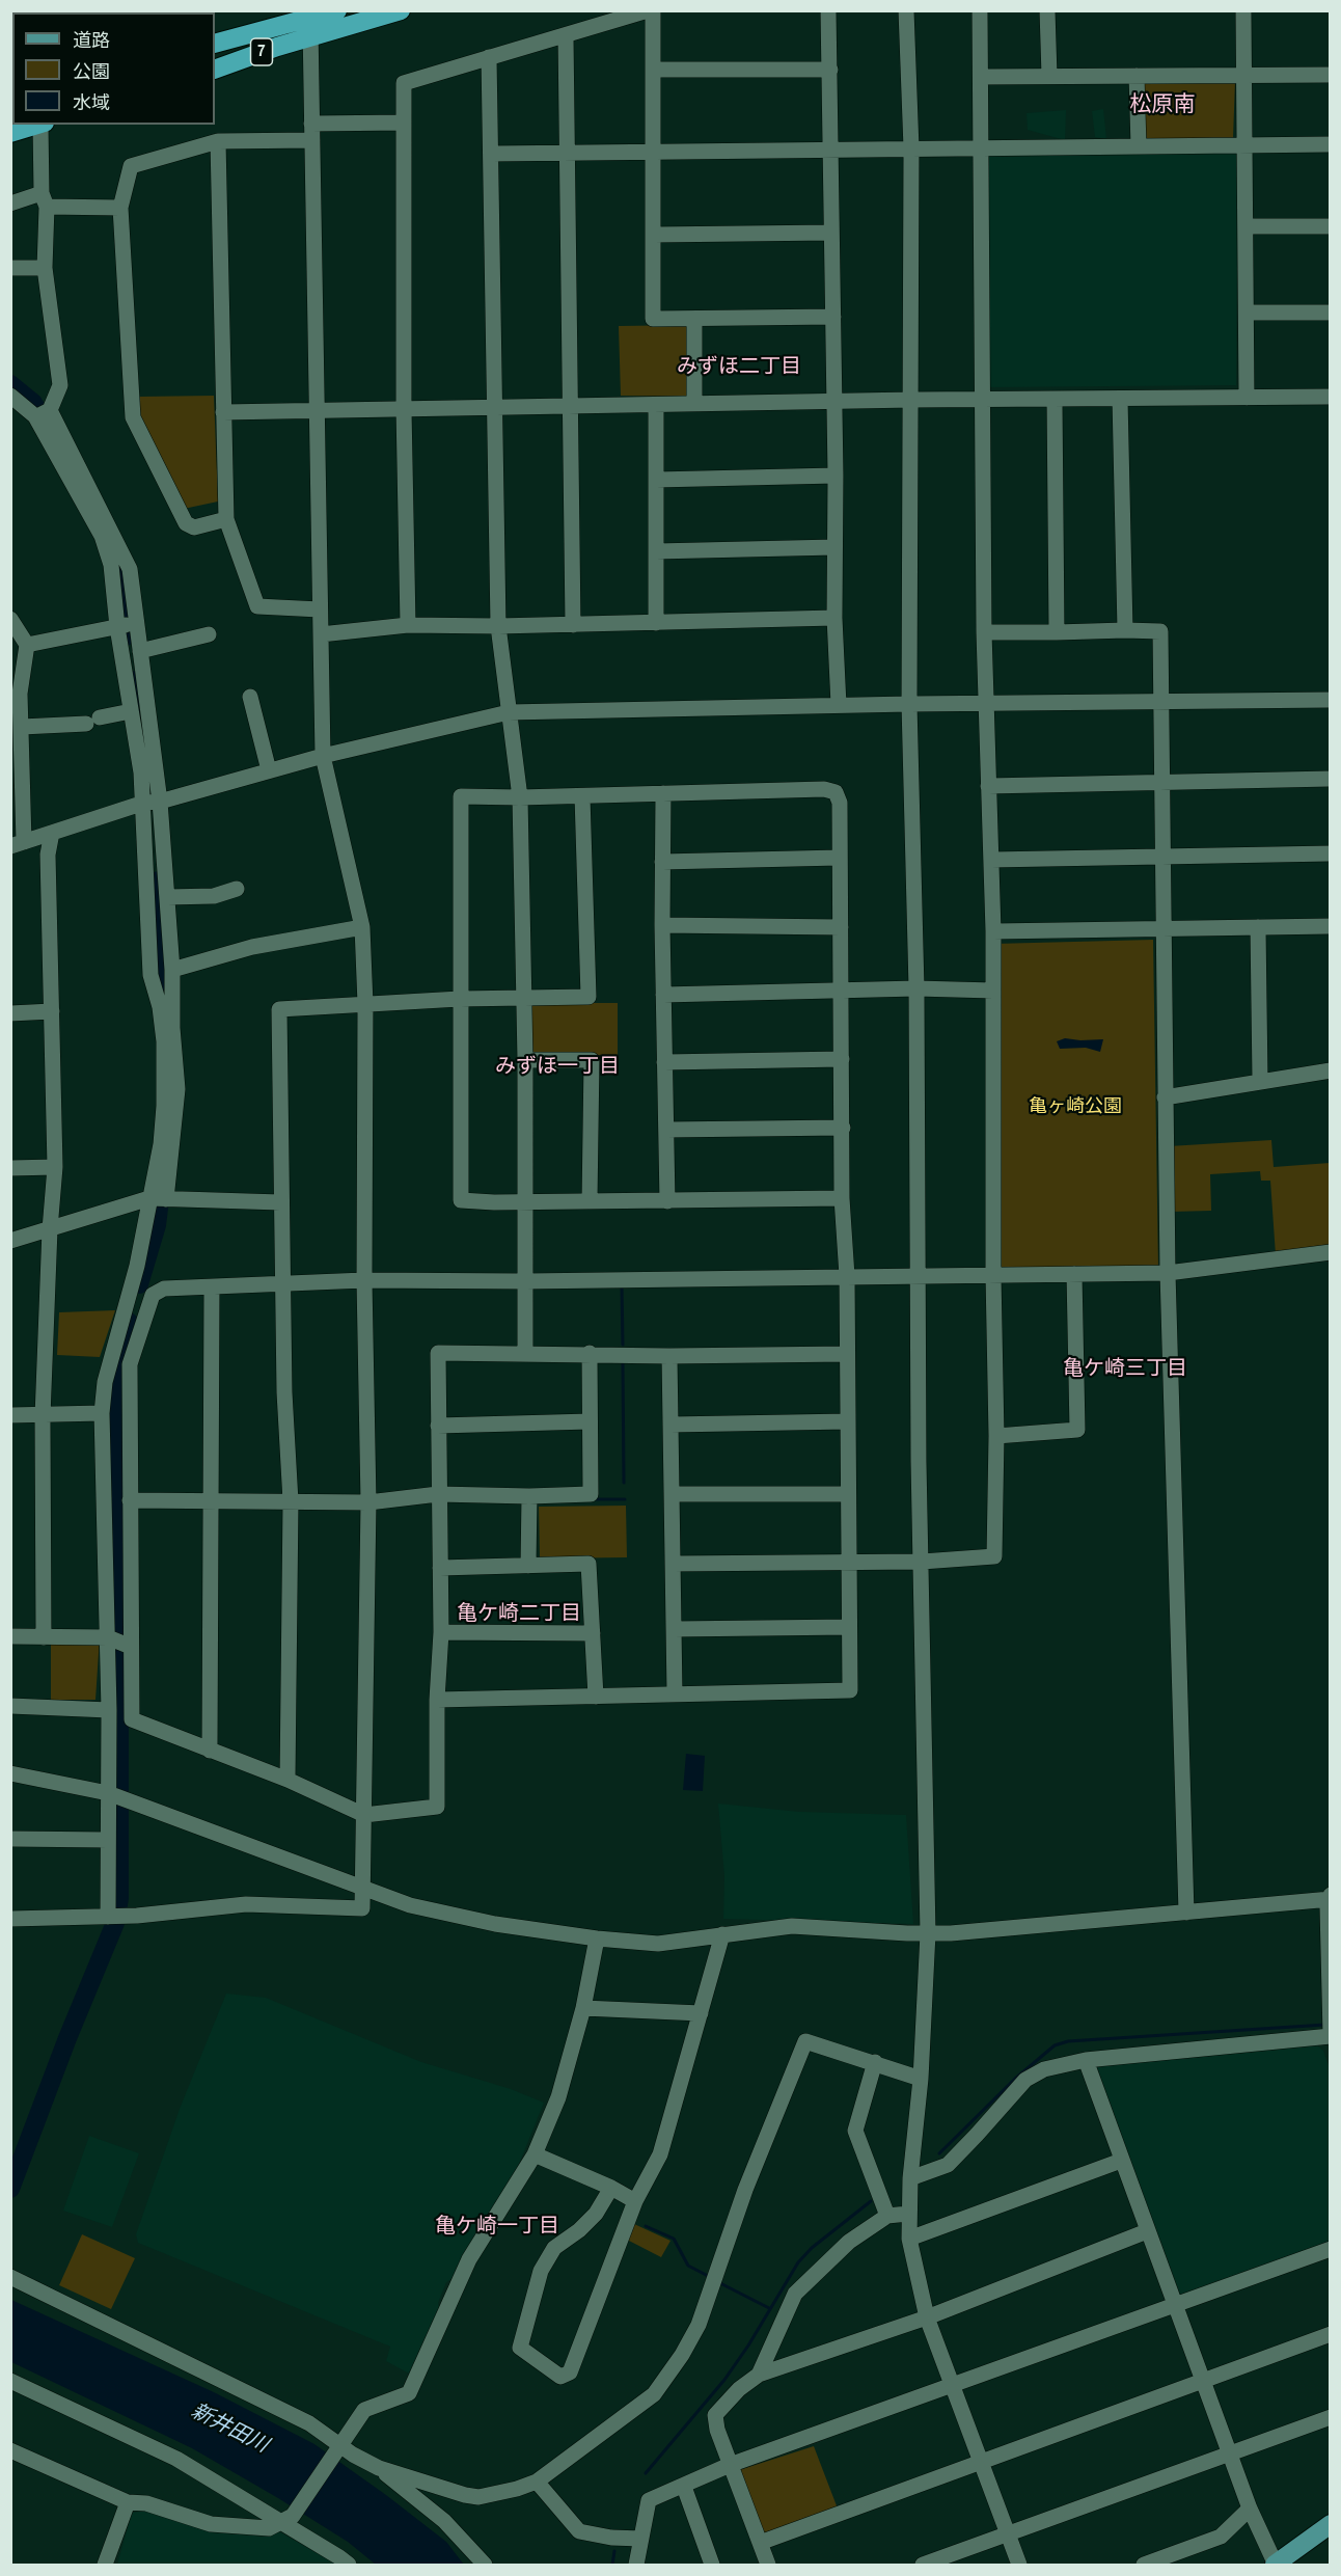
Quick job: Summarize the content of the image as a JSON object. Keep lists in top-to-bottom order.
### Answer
{
  "streets": {
    "highway": ["7"]
  },
  "districts": [
    "松原南",
    "みずほ二丁目",
    "みずほ一丁目",
    "亀ケ崎三丁目",
    "亀ケ崎二丁目",
    "亀ケ崎一丁目"
  ],
  "water": ["新井田川"],
  "parks": ["亀ヶ崎公園"],
  "legend": ["道路", "公園", "水域"]
}
